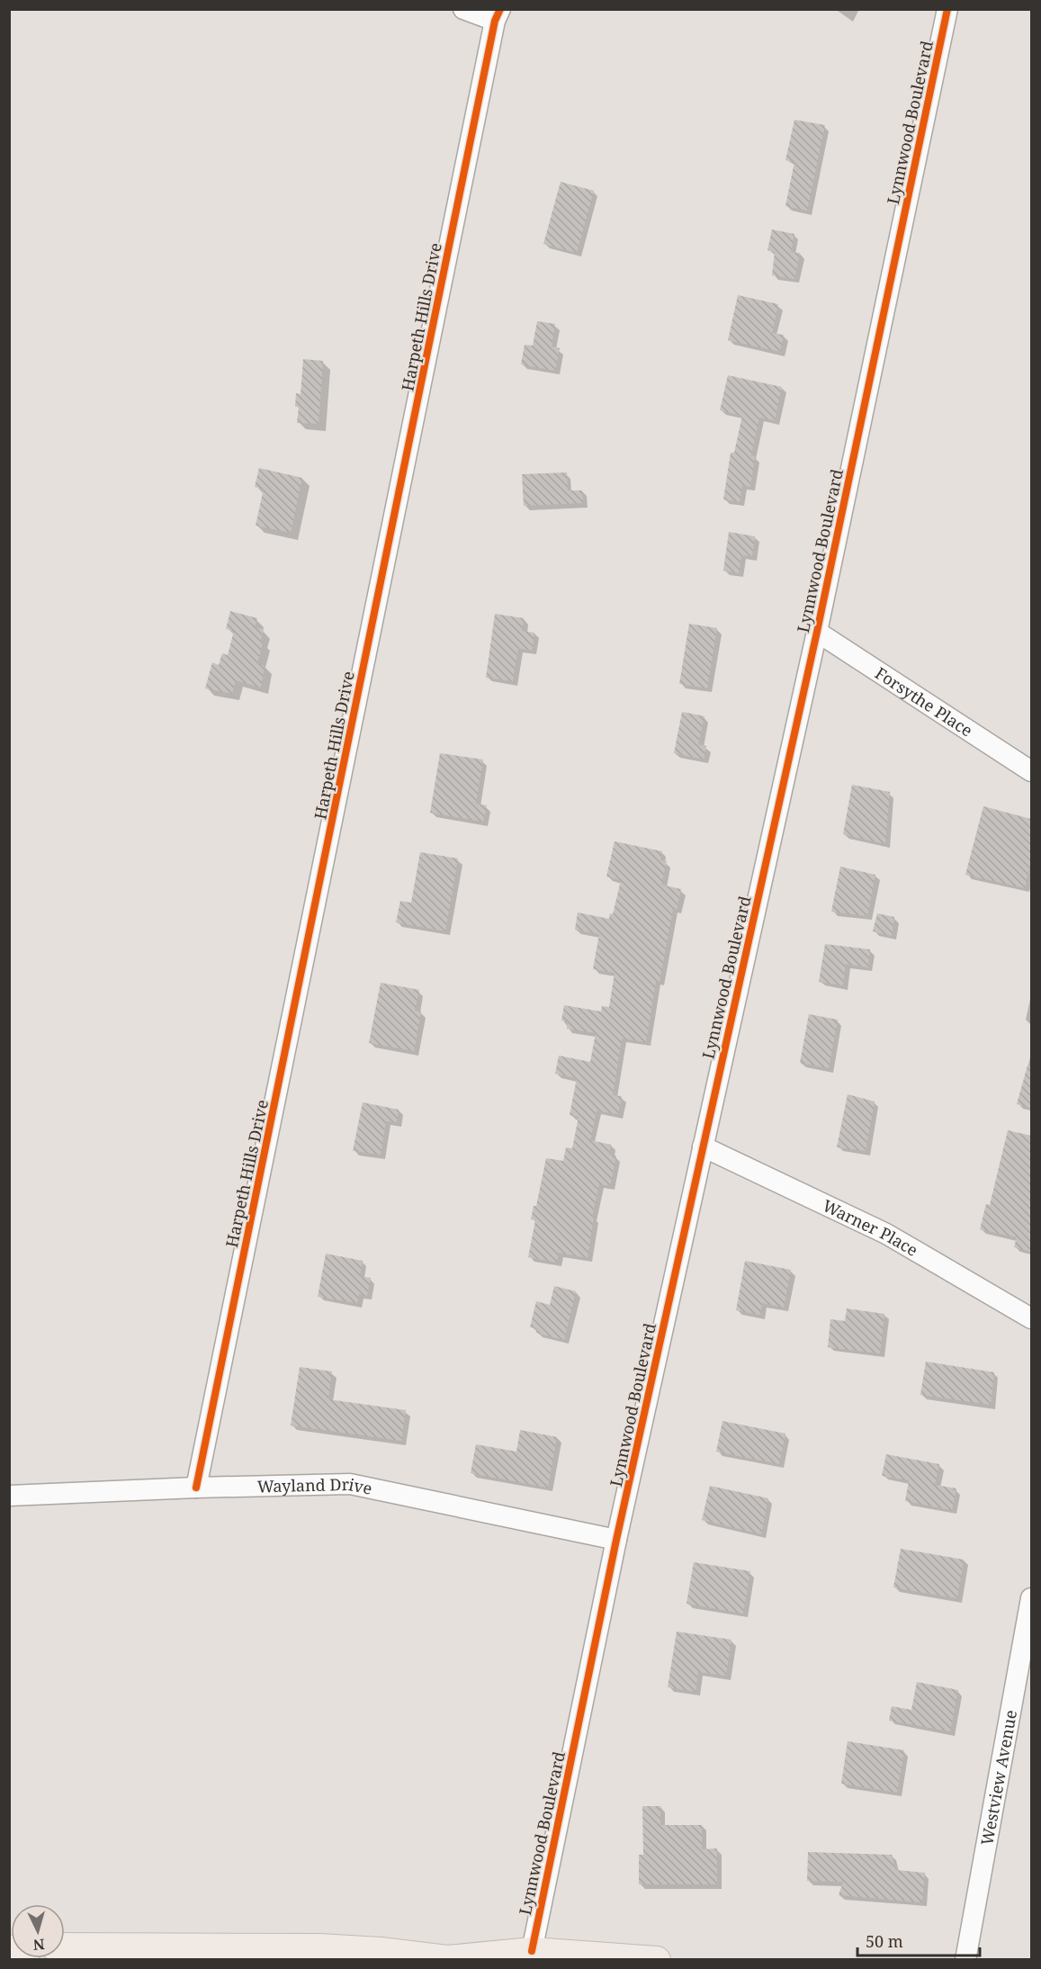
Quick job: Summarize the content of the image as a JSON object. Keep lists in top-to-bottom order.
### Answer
{
  "streets": {
    "street": [
      "Lynnwood Boulevard",
      "Harpeth Hills Drive",
      "Forsythe Place",
      "Warner Place",
      "Wayland Drive",
      "Westview Avenue"
    ]
  },
  "crossings": [
    ["Lynnwood Boulevard", "Forsythe Place"],
    ["Lynnwood Boulevard", "Warner Place"],
    ["Lynnwood Boulevard", "Wayland Drive"],
    ["Harpeth Hills Drive", "Wayland Drive"]
  ],
  "scale_bar": "50 m",
  "north": "bottom"
}
